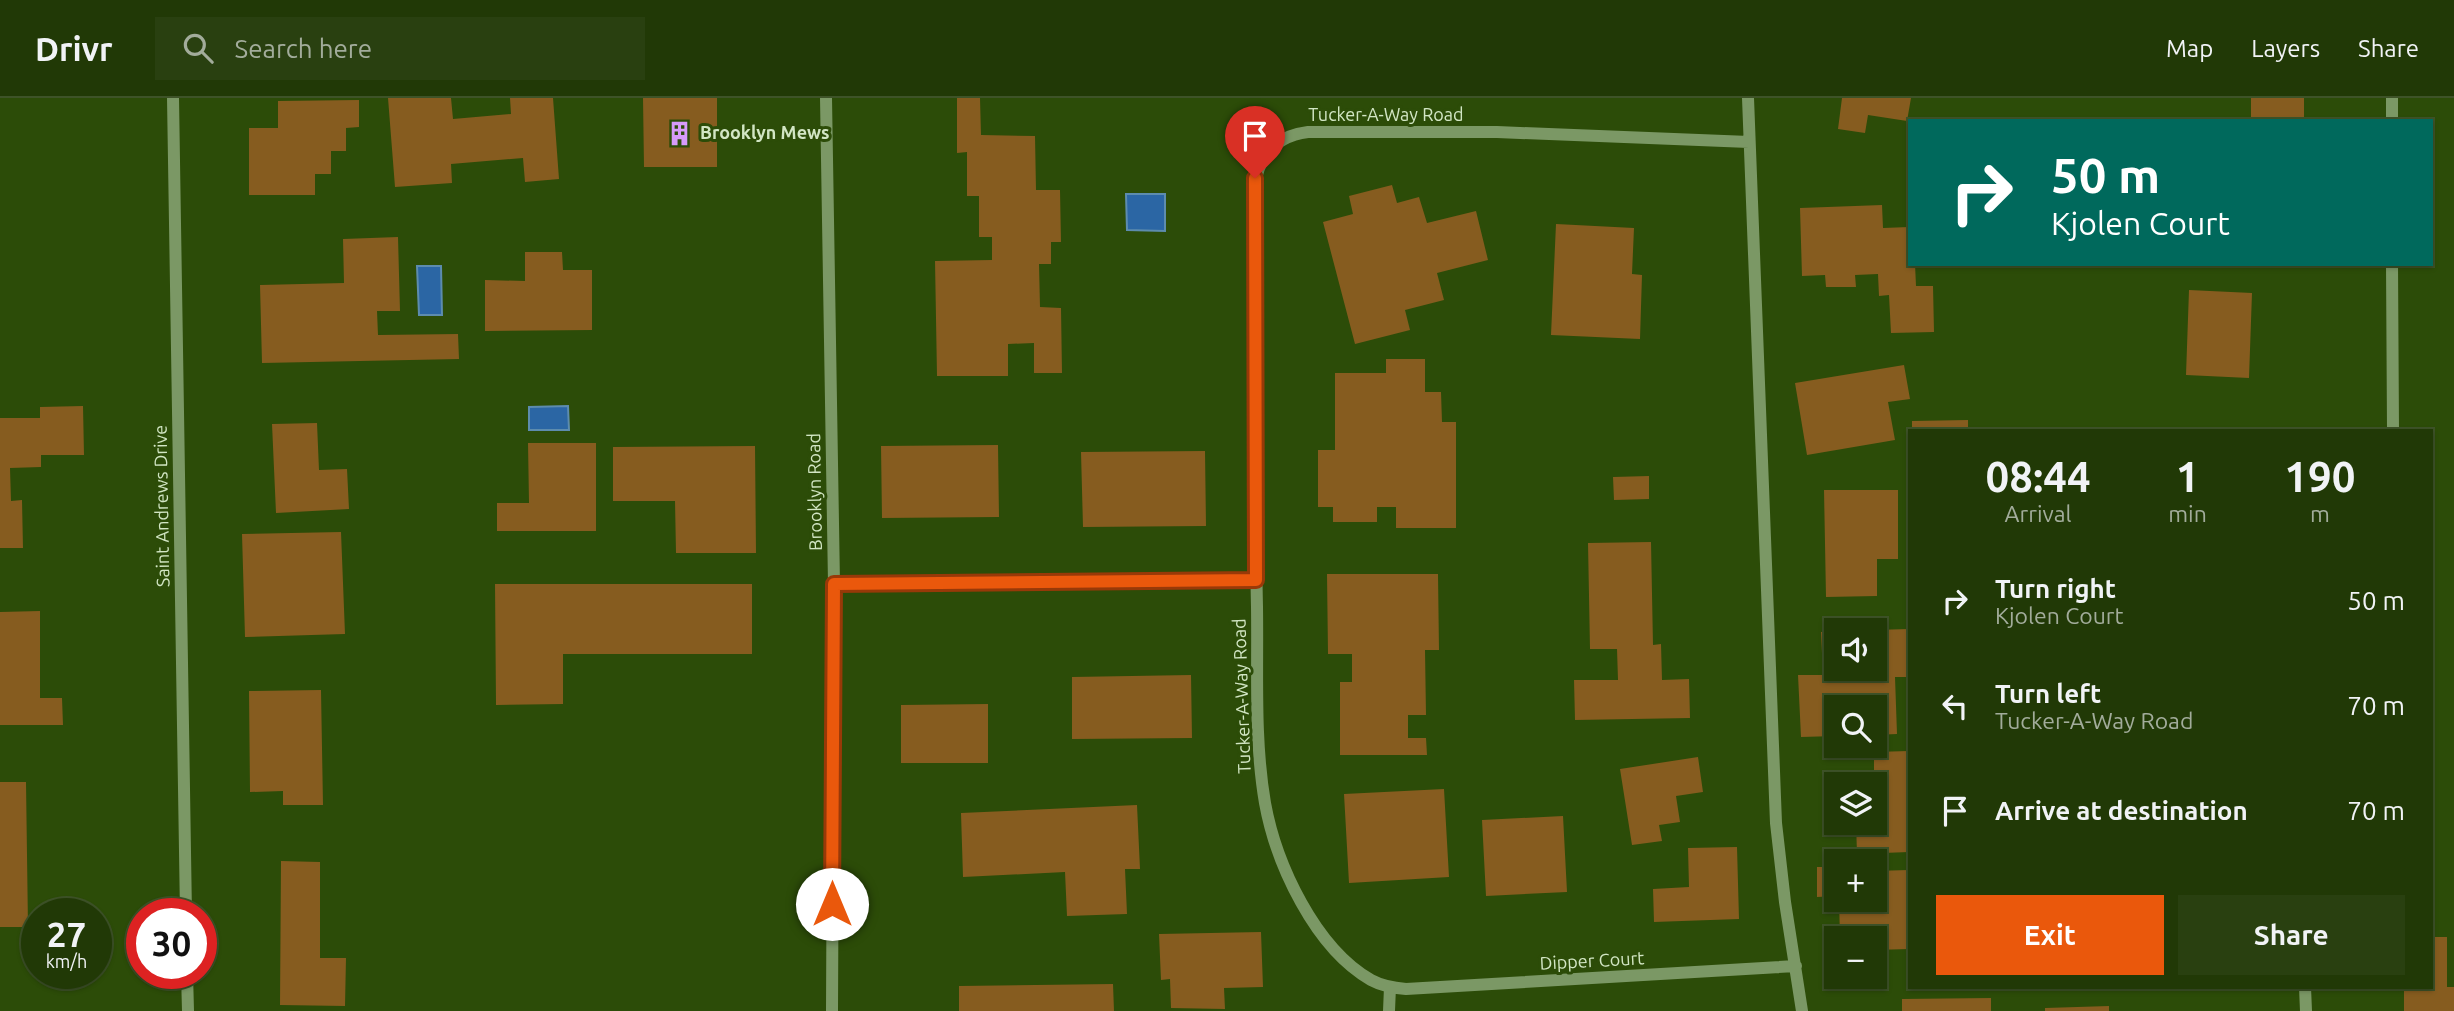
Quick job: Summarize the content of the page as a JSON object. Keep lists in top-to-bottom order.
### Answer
{
  "streets": {
    "street": [
      "Tucker-A-Way Road",
      "Brooklyn Road",
      "Saint Andrews Drive",
      "Dipper Court"
    ]
  },
  "crossings": [
    ["Tucker-A-Way Road", "Dipper Court"]
  ],
  "places": {
    "building": ["Brooklyn Mews"]
  },
  "page": {
    "header": "Drivr",
    "search": "Search here",
    "nav": ["Map", "Layers", "Share"],
    "turn": ["50 m", "Kjolen Court"],
    "eta": [
      "08:44",
      "Arrival",
      "1",
      "min",
      "190",
      "m"
    ],
    "list": [
      {
        "name": "Turn right",
        "note": "Kjolen Court",
        "value": "50 m"
      },
      {
        "name": "Turn left",
        "note": "Tucker-A-Way Road",
        "value": "70 m"
      },
      {
        "name": "Arrive at destination",
        "value": "70 m"
      }
    ],
    "map_buttons": ["+", "−"],
    "buttons": ["Exit", "Share"],
    "speed": "27 km/h",
    "limit": "30"
  }
}
